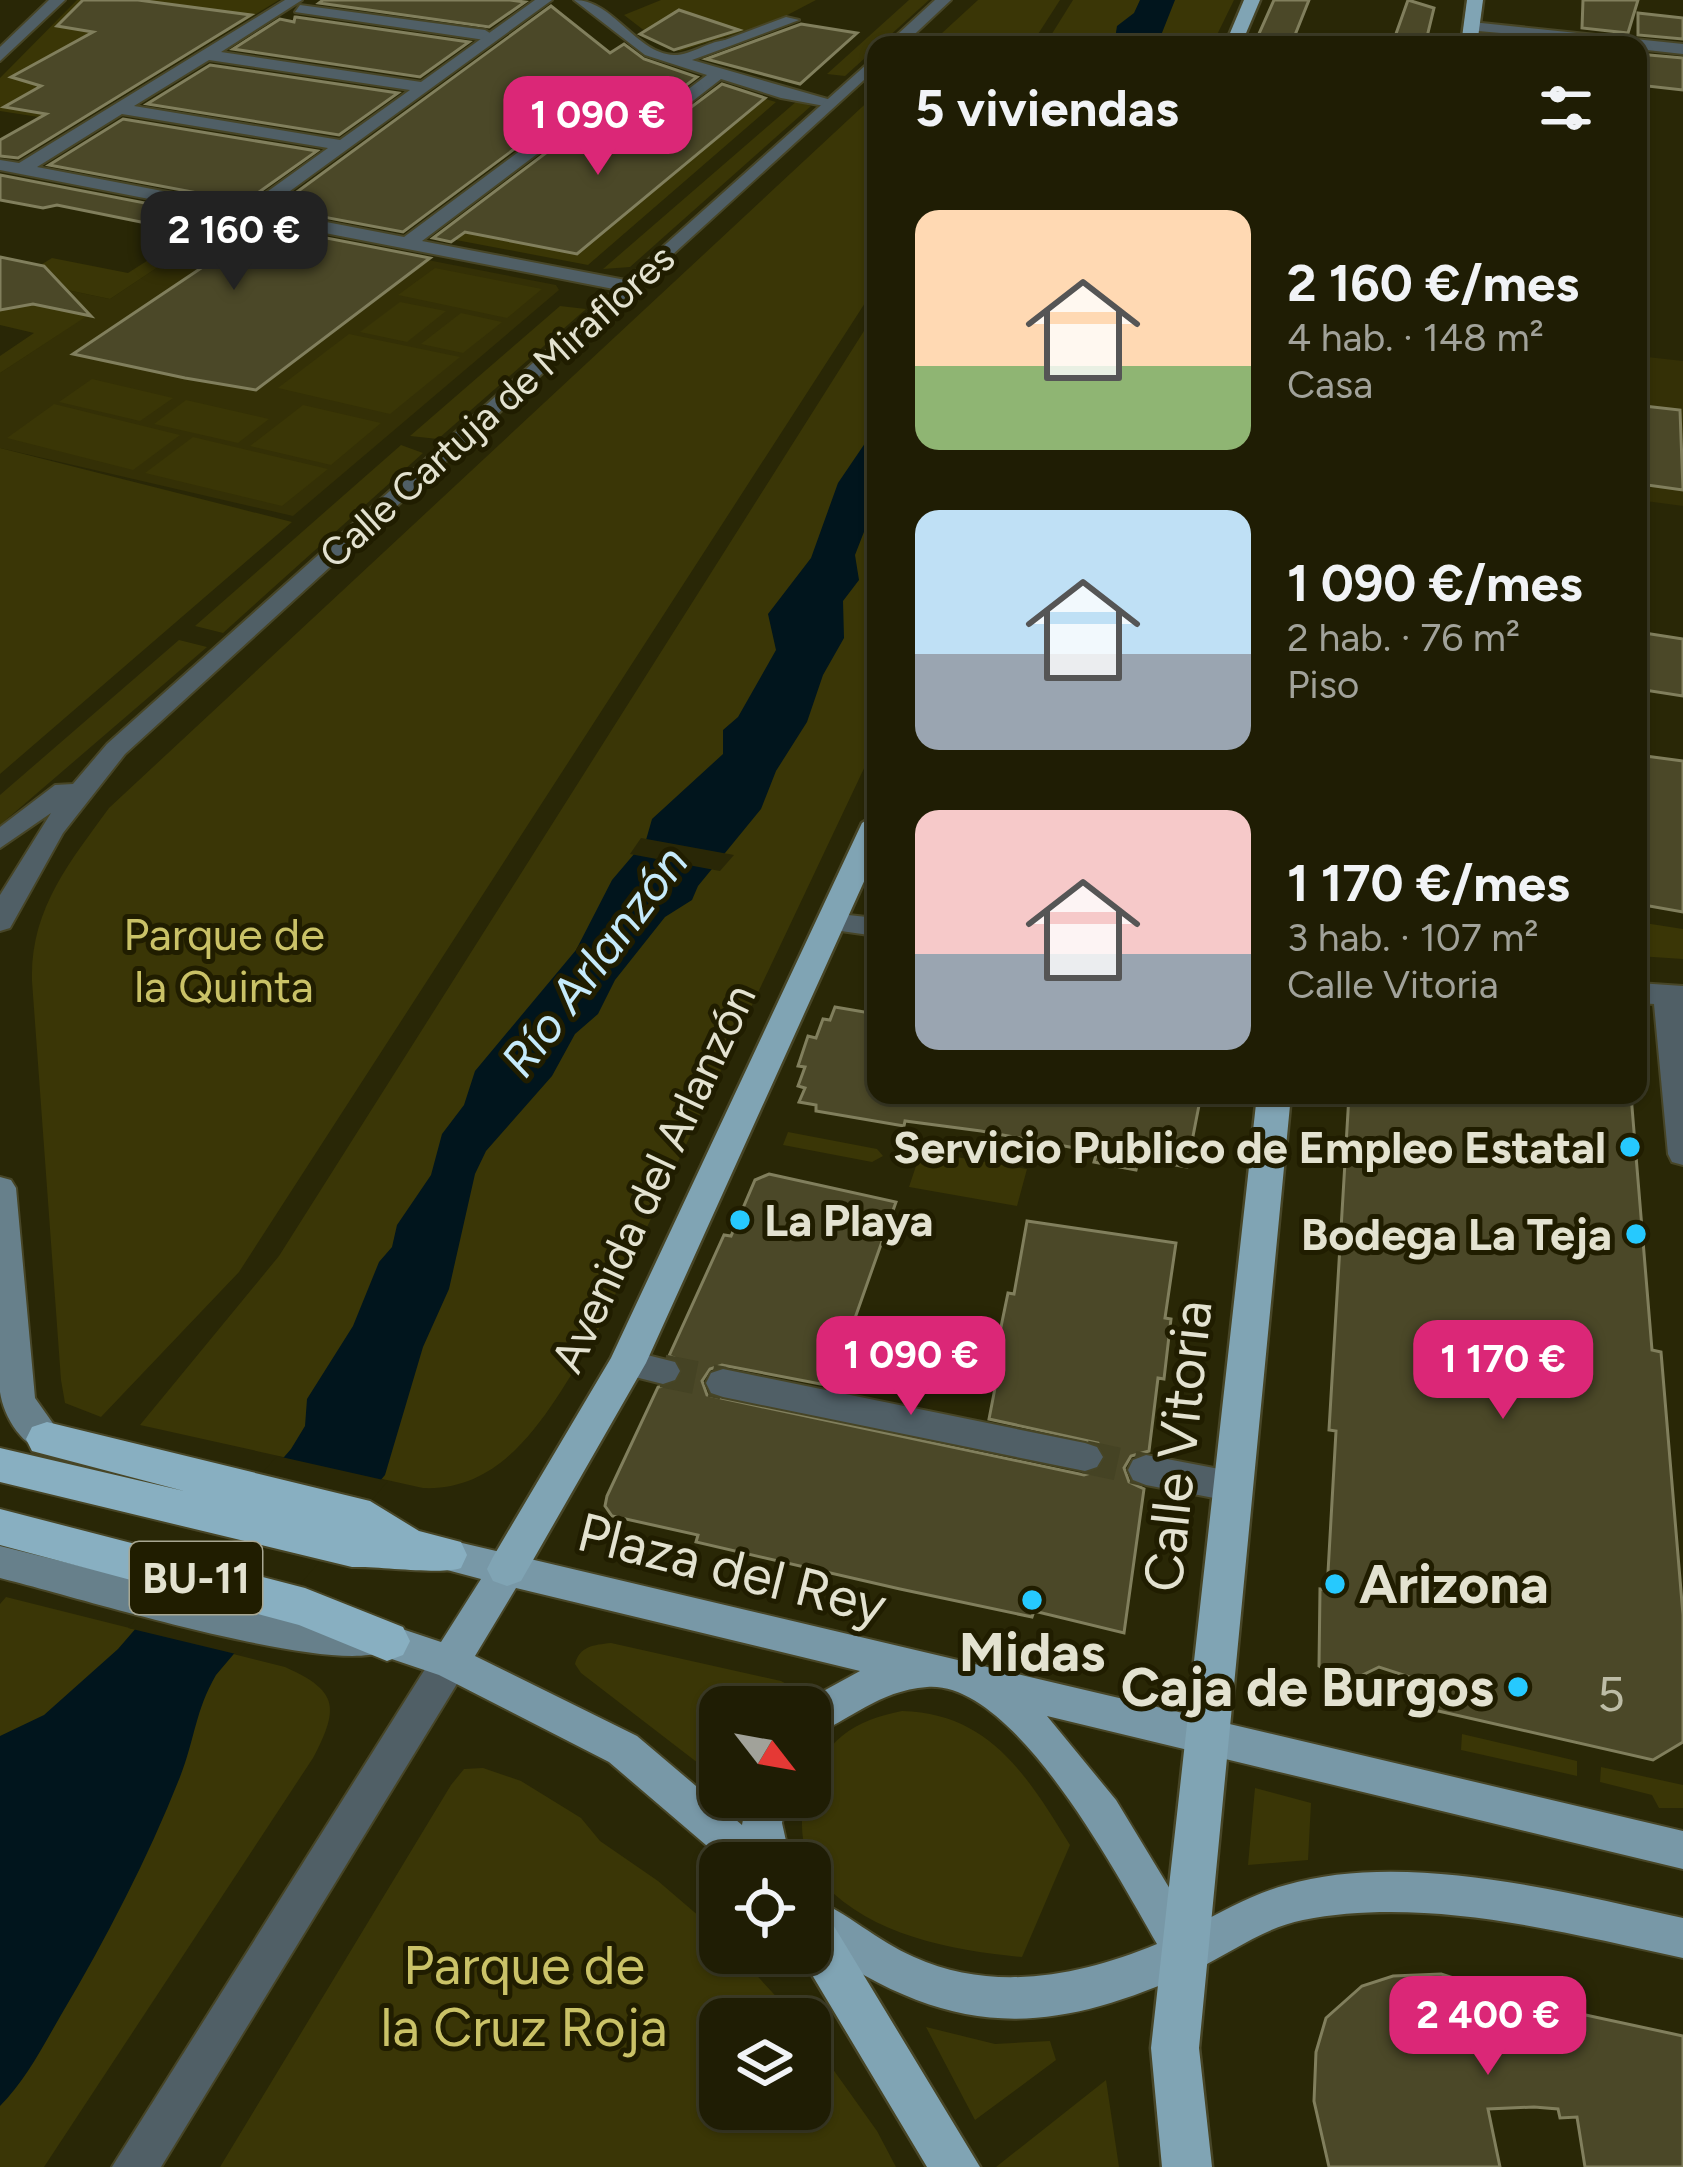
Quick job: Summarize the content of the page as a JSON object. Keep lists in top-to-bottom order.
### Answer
{
  "streets": {
    "highway": ["Avenida del Arlanzón", "Calle Vitoria", "BU-11"],
    "main road": ["Plaza del Rey"],
    "street": ["Calle Cartuja de Miraflores"]
  },
  "crossings": [
    ["Avenida del Arlanzón", "Plaza del Rey"],
    ["Calle Vitoria", "Plaza del Rey"],
    ["Plaza del Rey", "BU-11"]
  ],
  "water": ["Río Arlanzón"],
  "parks": ["Parque de la Quinta", "Parque de la Cruz Roja"],
  "places": [
    "Servicio Publico de Empleo Estatal",
    "La Playa",
    "Bodega La Teja",
    "Arizona",
    "Midas",
    "Caja de Burgos"
  ],
  "house_numbers": ["5"],
  "north": "bottom right",
  "page": {
    "heading": "5 viviendas",
    "price": [
      "1 090 €",
      "2 160 €",
      "1 090 €",
      "1 170 €",
      "2 400 €"
    ],
    "list": [
      {
        "name": "2 160 €/mes",
        "note": "4 hab. · 148 m² · Casa"
      },
      {
        "name": "1 090 €/mes",
        "note": "2 hab. · 76 m² · Piso"
      },
      {
        "name": "1 170 €/mes",
        "note": "3 hab. · 107 m² · Calle Vitoria"
      }
    ]
  }
}
